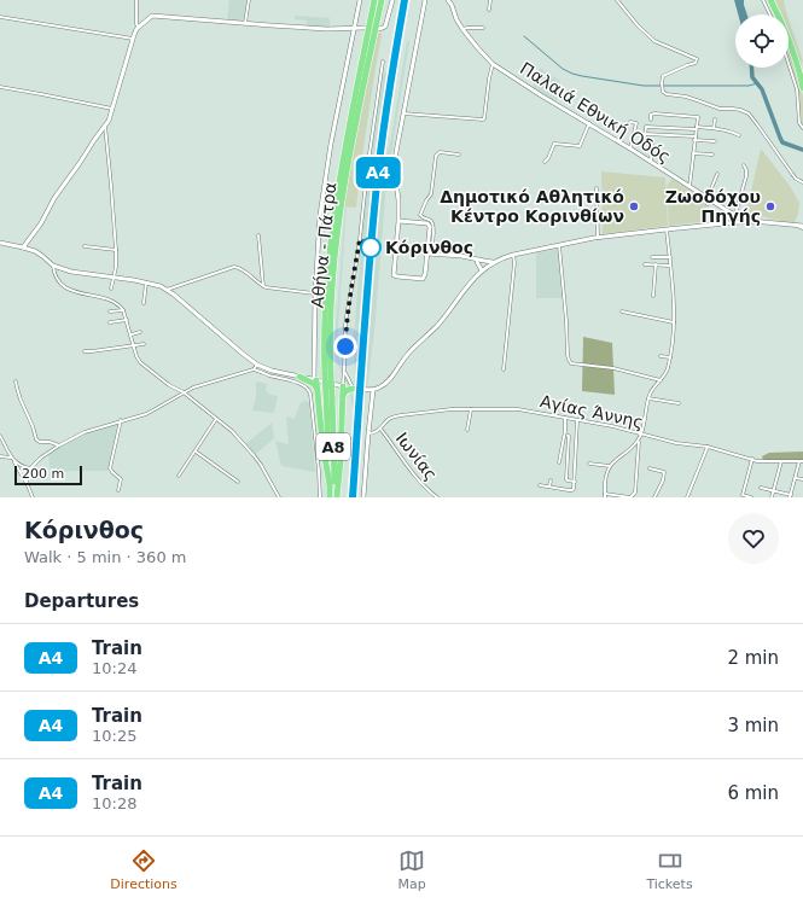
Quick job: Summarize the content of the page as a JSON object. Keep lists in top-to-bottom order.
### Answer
{
  "streets": {
    "highway": ["Αθήνα - Πάτρα", "Α8"],
    "street": ["Παλαιά Εθνική Οδός", "Αγίας Άννης", "Ιωνίας"]
  },
  "crossings": [
    ["Αγίας Άννης", "Ιωνίας"]
  ],
  "places": ["Δημοτικό Αθλητικό Κέντρο Κορινθίων", "Ζωοδόχου Πηγής", "Κόρινθος"],
  "scale_bar": "200 m",
  "page": {
    "on_map": "A4",
    "scale": "200 m",
    "heading": [
      ["Κόρινθος", "Walk · 5 min · 360 m"],
      "Departures"
    ],
    "list": [
      {
        "mark": "A4",
        "name": "Train",
        "note": "10:24",
        "value": "2 min"
      },
      {
        "mark": "A4",
        "name": "Train",
        "note": "10:25",
        "value": "3 min"
      },
      {
        "mark": "A4",
        "name": "Train",
        "note": "10:28",
        "value": "6 min"
      }
    ],
    "tabs": ["Directions", "Map", "Tickets"]
  }
}
